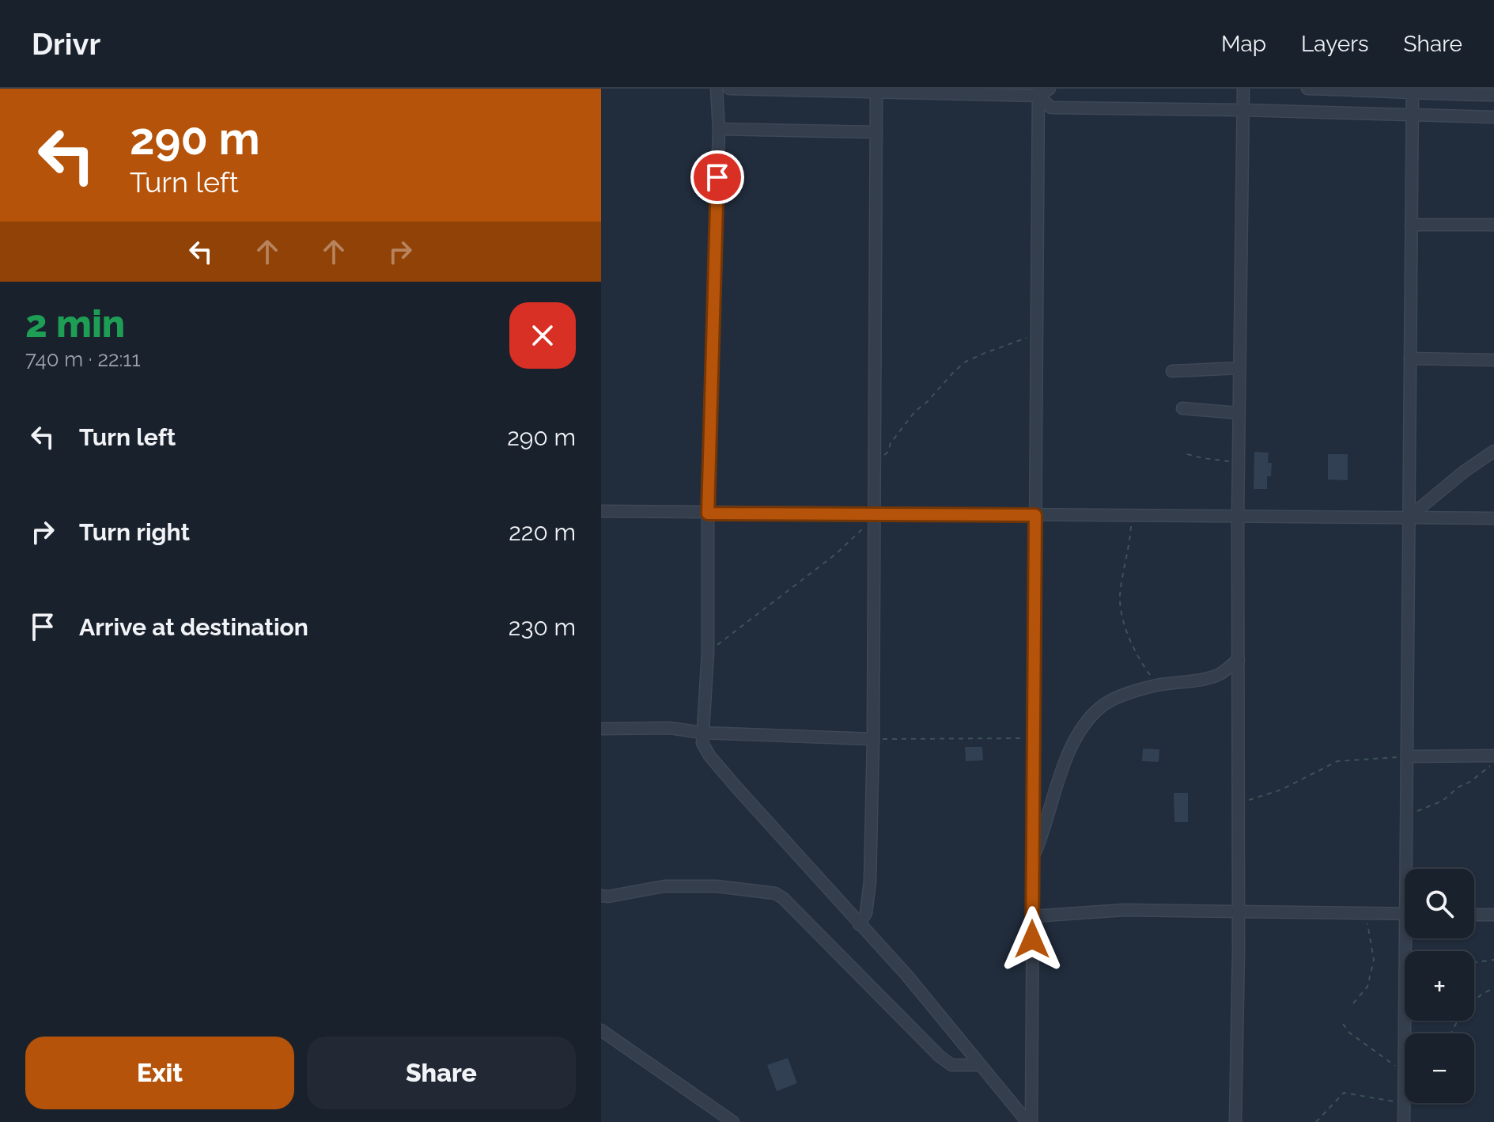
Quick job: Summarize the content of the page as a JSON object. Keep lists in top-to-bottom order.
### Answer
{
  "page": {
    "header": "Drivr",
    "nav": ["Map", "Layers", "Share"],
    "turn": ["290 m", "Turn left"],
    "heading": ["2 min", "740 m · 22:11"],
    "list": [
      {
        "name": "Turn left",
        "value": "290 m"
      },
      {
        "name": "Turn right",
        "value": "220 m"
      },
      {
        "name": "Arrive at destination",
        "value": "230 m"
      }
    ],
    "map_buttons": ["+", "−"],
    "buttons": ["Exit", "Share"]
  }
}
